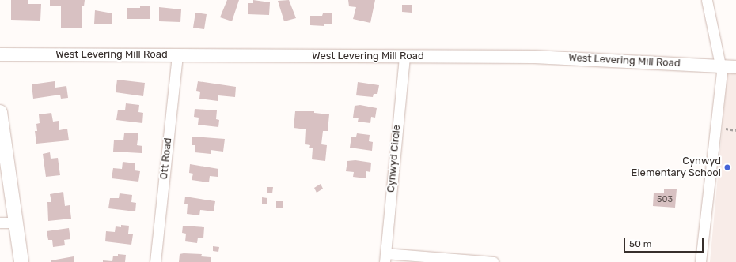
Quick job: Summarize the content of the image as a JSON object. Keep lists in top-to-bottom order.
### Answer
{
  "streets": {
    "street": ["West Levering Mill Road", "Ott Road", "Cynwyd Circle"]
  },
  "crossings": [
    ["West Levering Mill Road", "Ott Road"],
    ["West Levering Mill Road", "Cynwyd Circle"]
  ],
  "places": ["Cynwyd Elementary School"],
  "house_numbers": ["503"],
  "scale_bar": "50 m"
}
